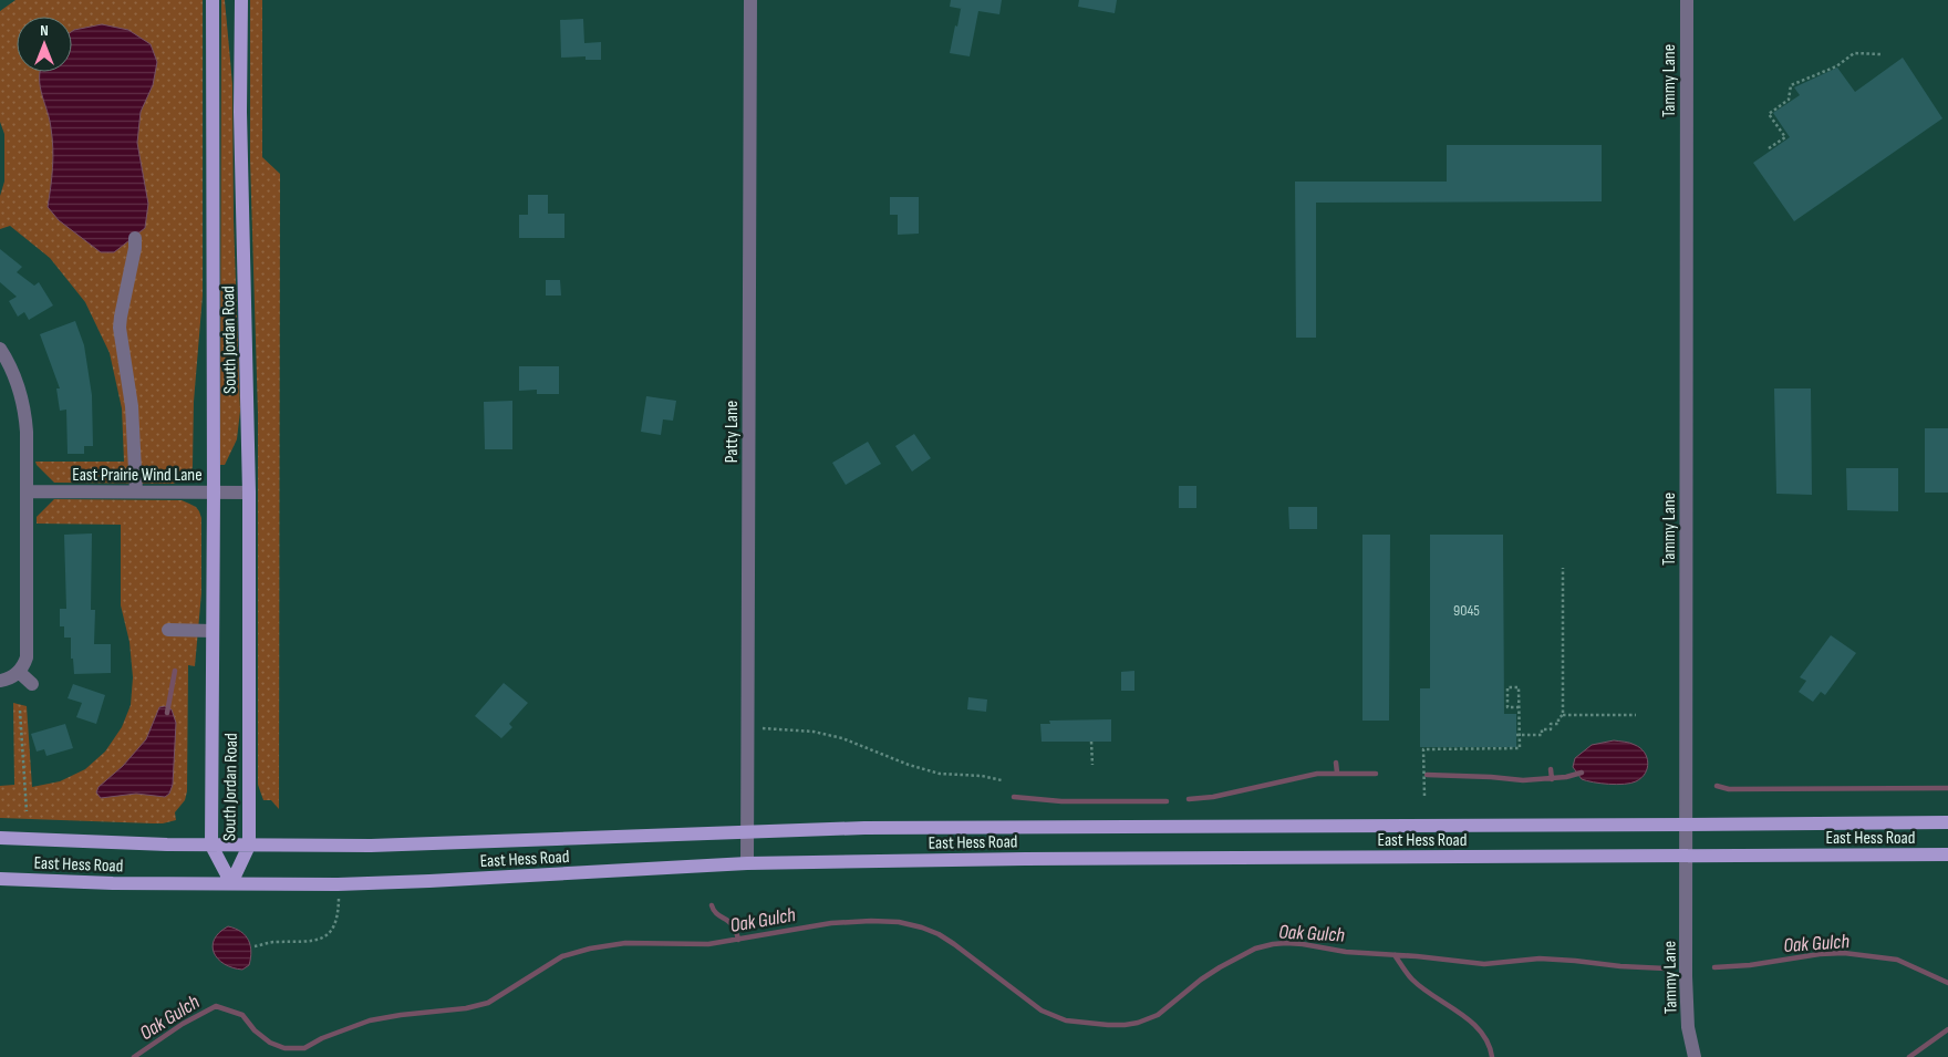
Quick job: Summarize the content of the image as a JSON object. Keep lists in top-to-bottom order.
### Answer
{
  "streets": {
    "main road": ["South Jordan Road", "East Hess Road"],
    "street": ["Tammy Lane", "Patty Lane", "East Prairie Wind Lane"]
  },
  "crossings": [
    ["Tammy Lane", "East Hess Road"],
    ["South Jordan Road", "East Prairie Wind Lane"],
    ["South Jordan Road", "East Hess Road"],
    ["Patty Lane", "East Hess Road"]
  ],
  "water": ["Oak Gulch"],
  "house_numbers": ["9045"],
  "north": "top"
}
